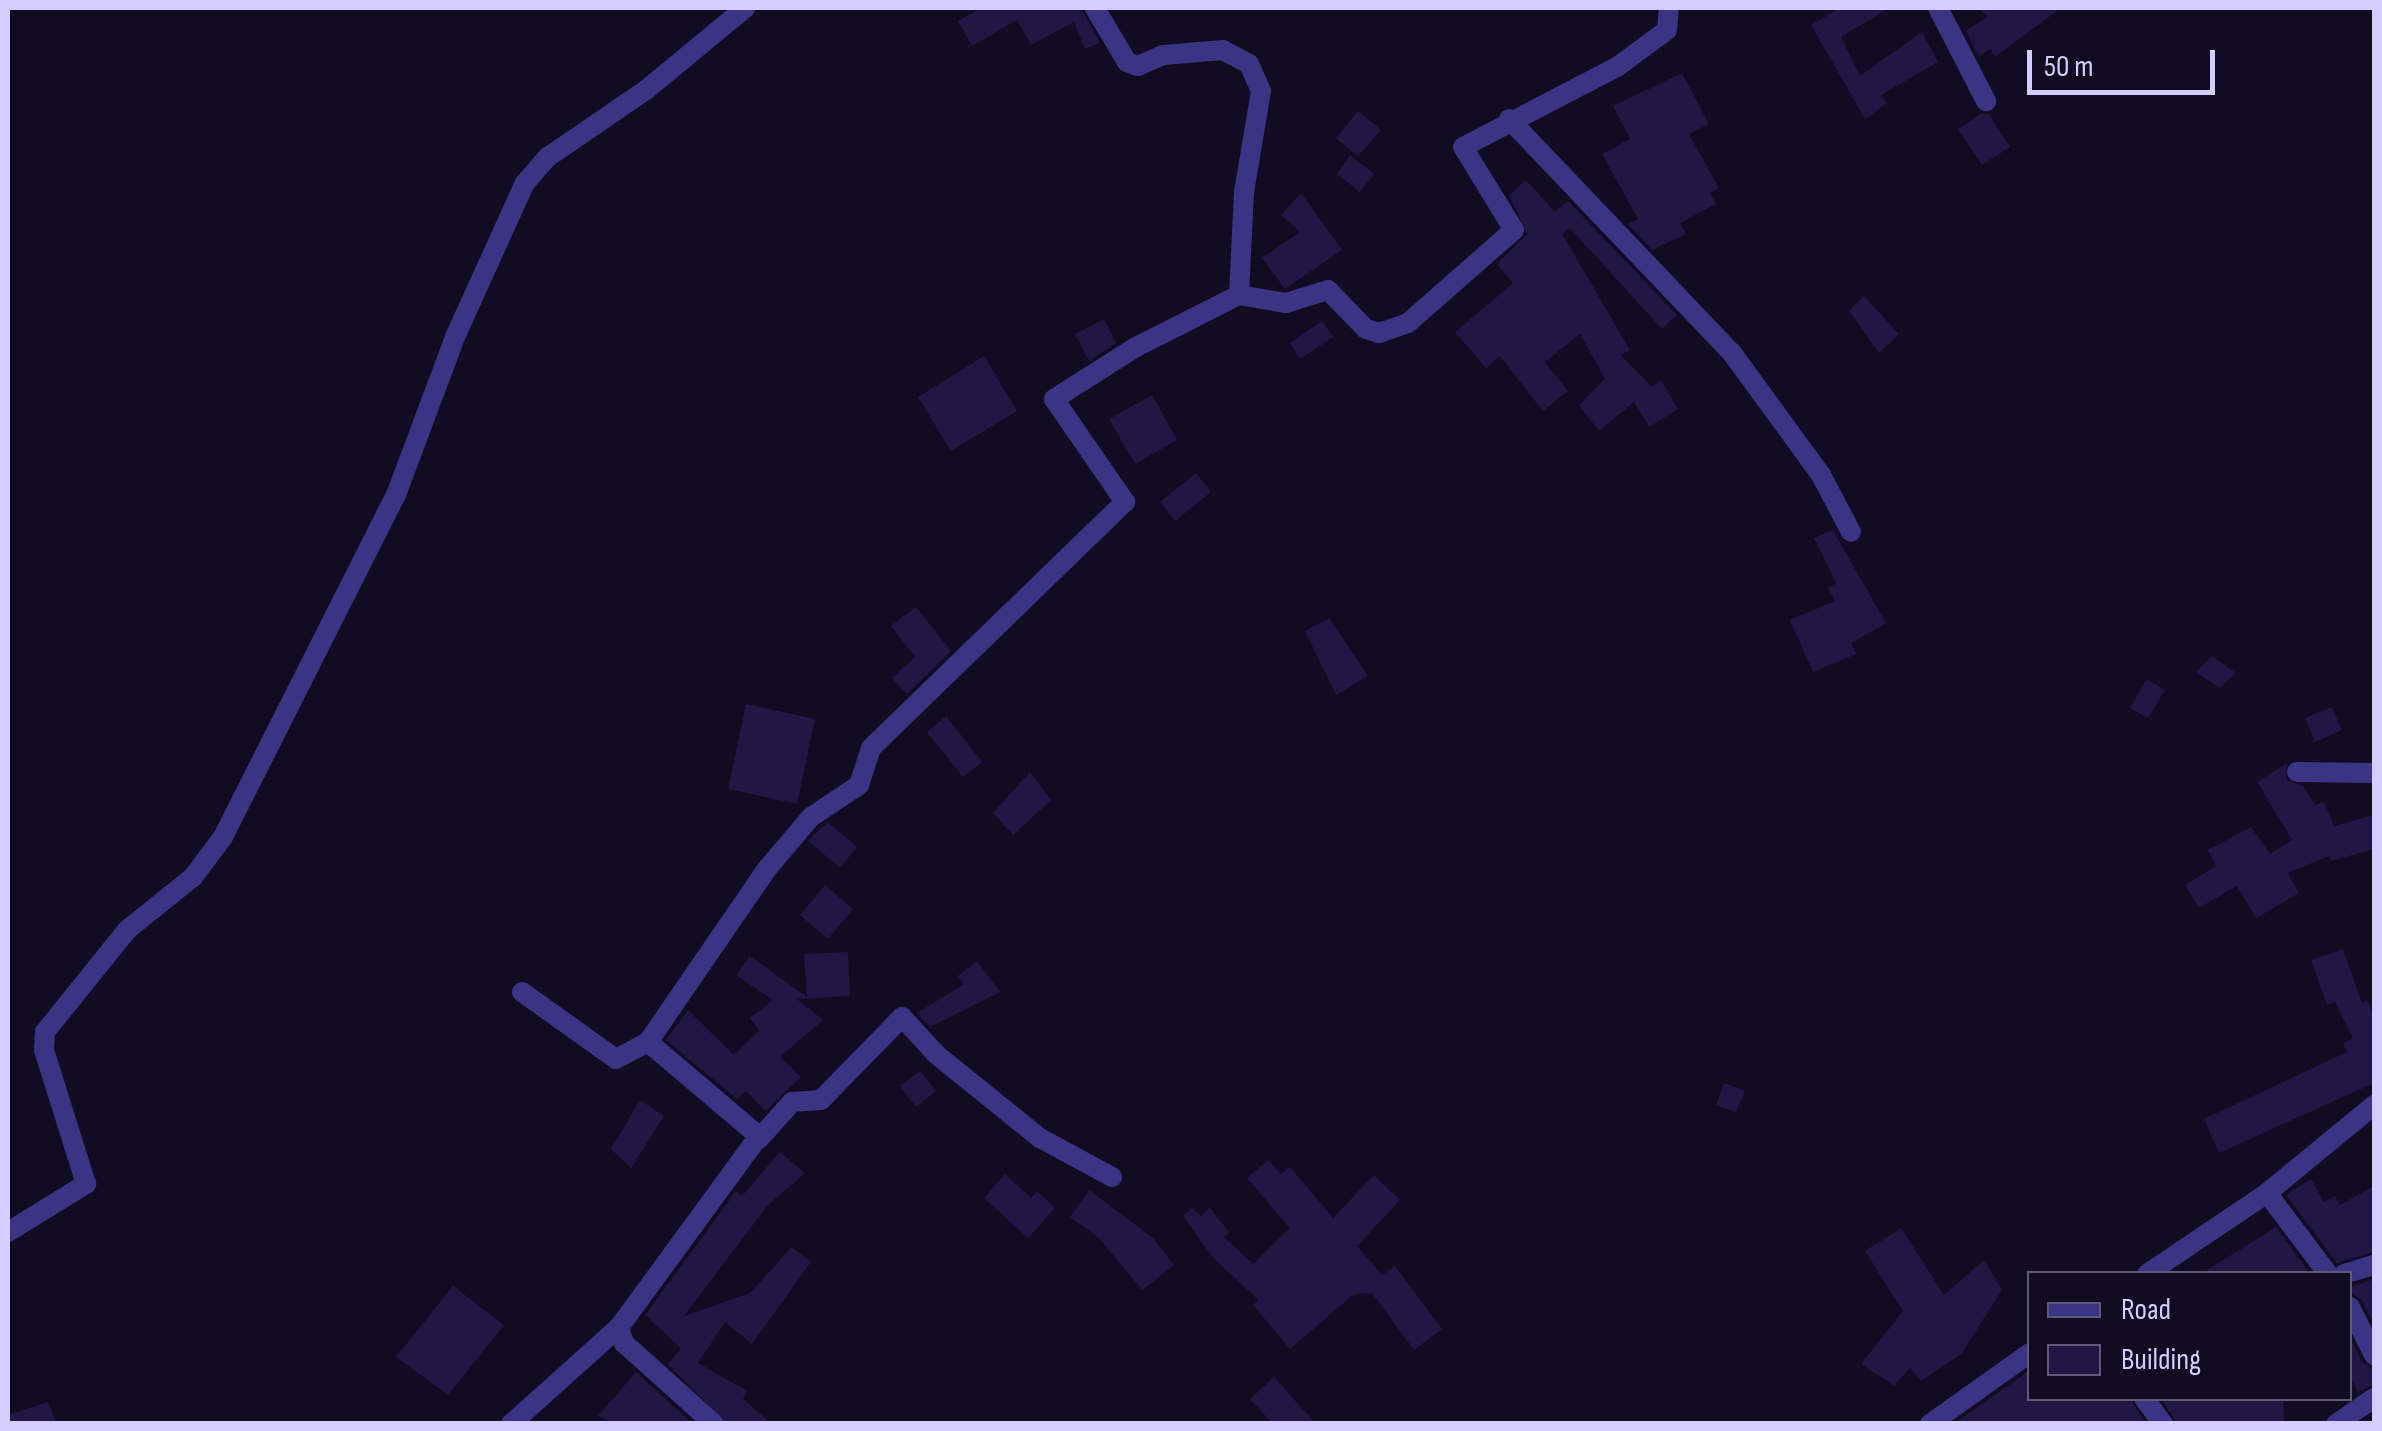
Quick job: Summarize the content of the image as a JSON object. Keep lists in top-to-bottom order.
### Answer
{
  "legend": ["Road", "Building"],
  "scale_bar": "50 m"
}
